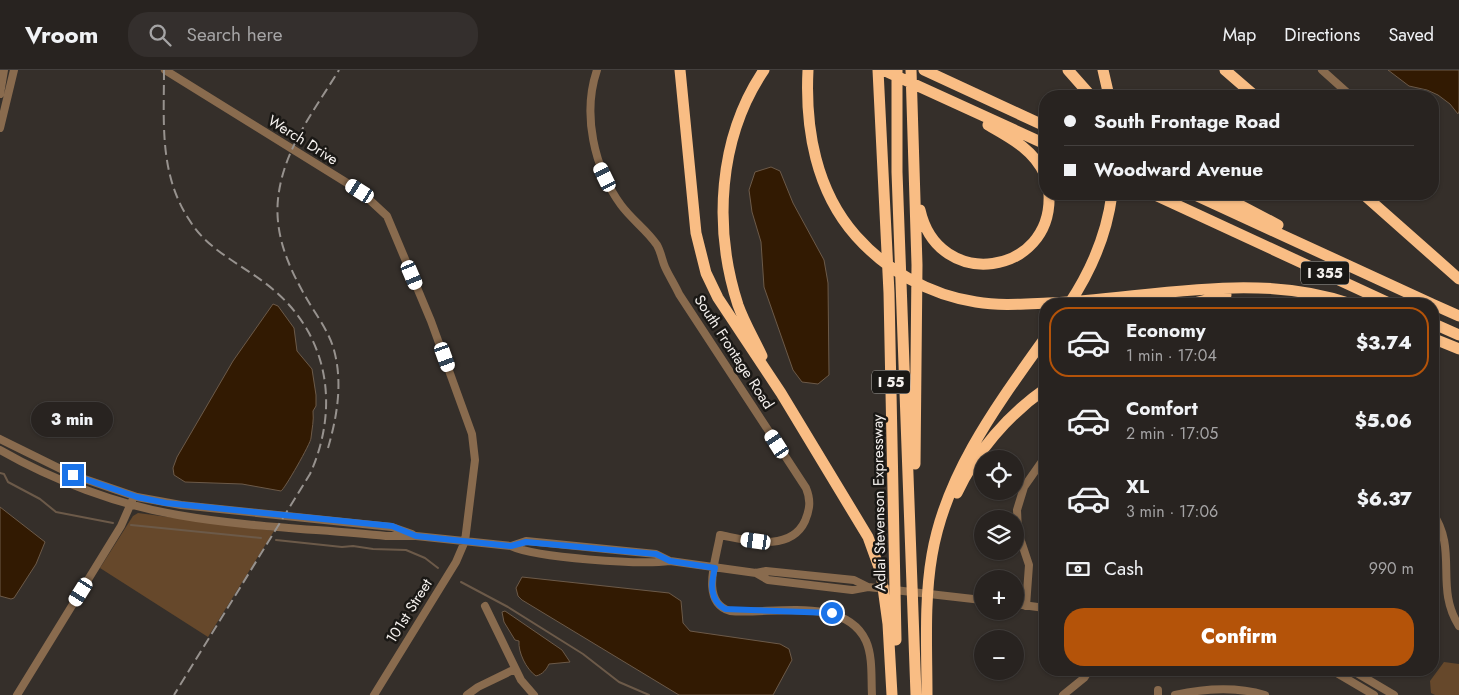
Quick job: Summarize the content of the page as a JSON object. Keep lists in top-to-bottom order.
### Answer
{
  "streets": {
    "highway": ["I 355", "I 55", "Adlai Stevenson Expressway"],
    "street": ["Werch Drive", "South Frontage Road", "101st Street"]
  },
  "crossings": [
    ["Werch Drive", "101st Street"]
  ],
  "page": {
    "header": "Vroom",
    "search": "Search here",
    "nav": ["Map", "Directions", "Saved"],
    "banner": ["South Frontage Road", "Woodward Avenue"],
    "list": [
      {
        "name": "Economy",
        "note": "1 min · 17:04",
        "value": "$3.74"
      },
      {
        "name": "Comfort",
        "note": "2 min · 17:05",
        "value": "$5.06"
      },
      {
        "name": "XL",
        "note": "3 min · 17:06",
        "value": "$6.37"
      }
    ],
    "bubble": "3 min",
    "map_buttons": ["+", "−"],
    "pay": ["Cash", "990 m"],
    "buttons": "Confirm"
  }
}
